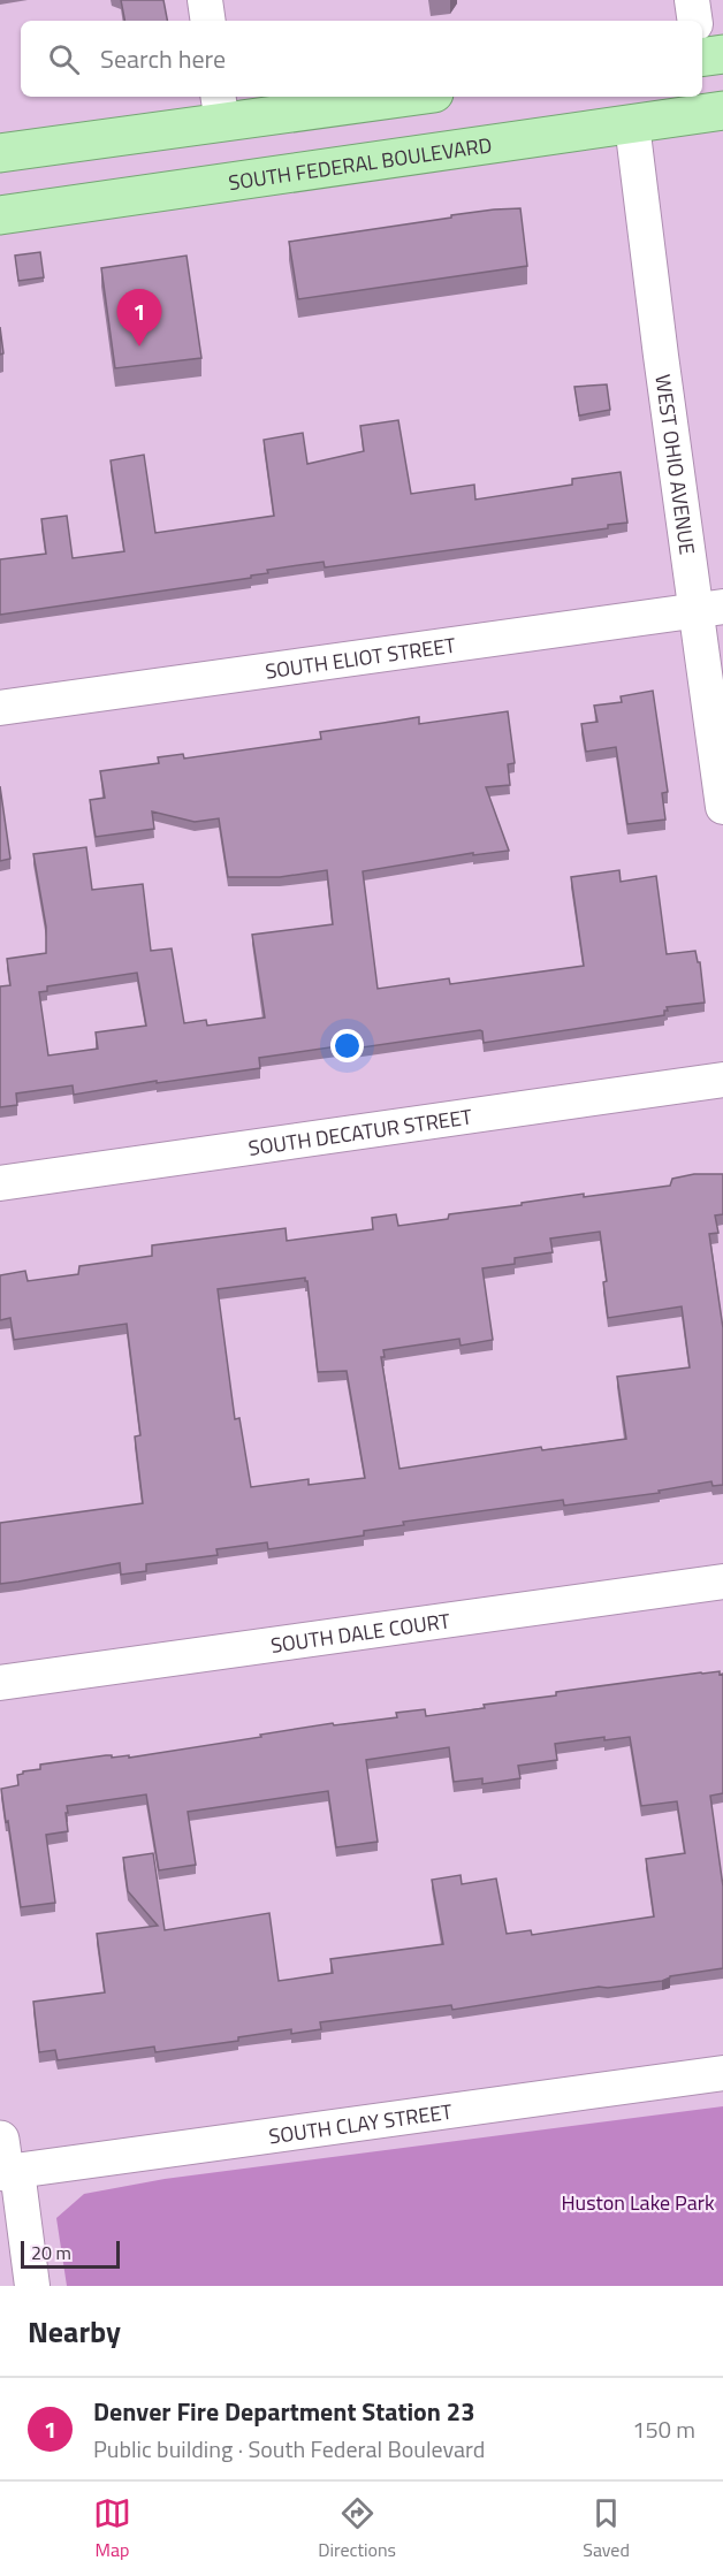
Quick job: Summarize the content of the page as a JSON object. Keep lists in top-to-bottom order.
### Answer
{
  "streets": {
    "main road": ["SOUTH FEDERAL BOULEVARD"],
    "street": [
      "WEST OHIO AVENUE",
      "SOUTH ELIOT STREET",
      "SOUTH DECATUR STREET",
      "SOUTH DALE COURT",
      "SOUTH CLAY STREET"
    ]
  },
  "crossings": [
    ["SOUTH FEDERAL BOULEVARD", "WEST OHIO AVENUE"],
    ["WEST OHIO AVENUE", "SOUTH ELIOT STREET"]
  ],
  "parks": ["Huston Lake Park"],
  "scale_bar": "20 m",
  "page": {
    "search": "Search here",
    "pins": "1",
    "scale": "20 m",
    "heading": "Nearby",
    "list": [
      {
        "mark": "1",
        "name": "Denver Fire Department Station 23",
        "note": "Public building · South Federal Boulevard",
        "value": "150 m"
      }
    ],
    "nav": ["Map", "Directions", "Saved"]
  }
}
